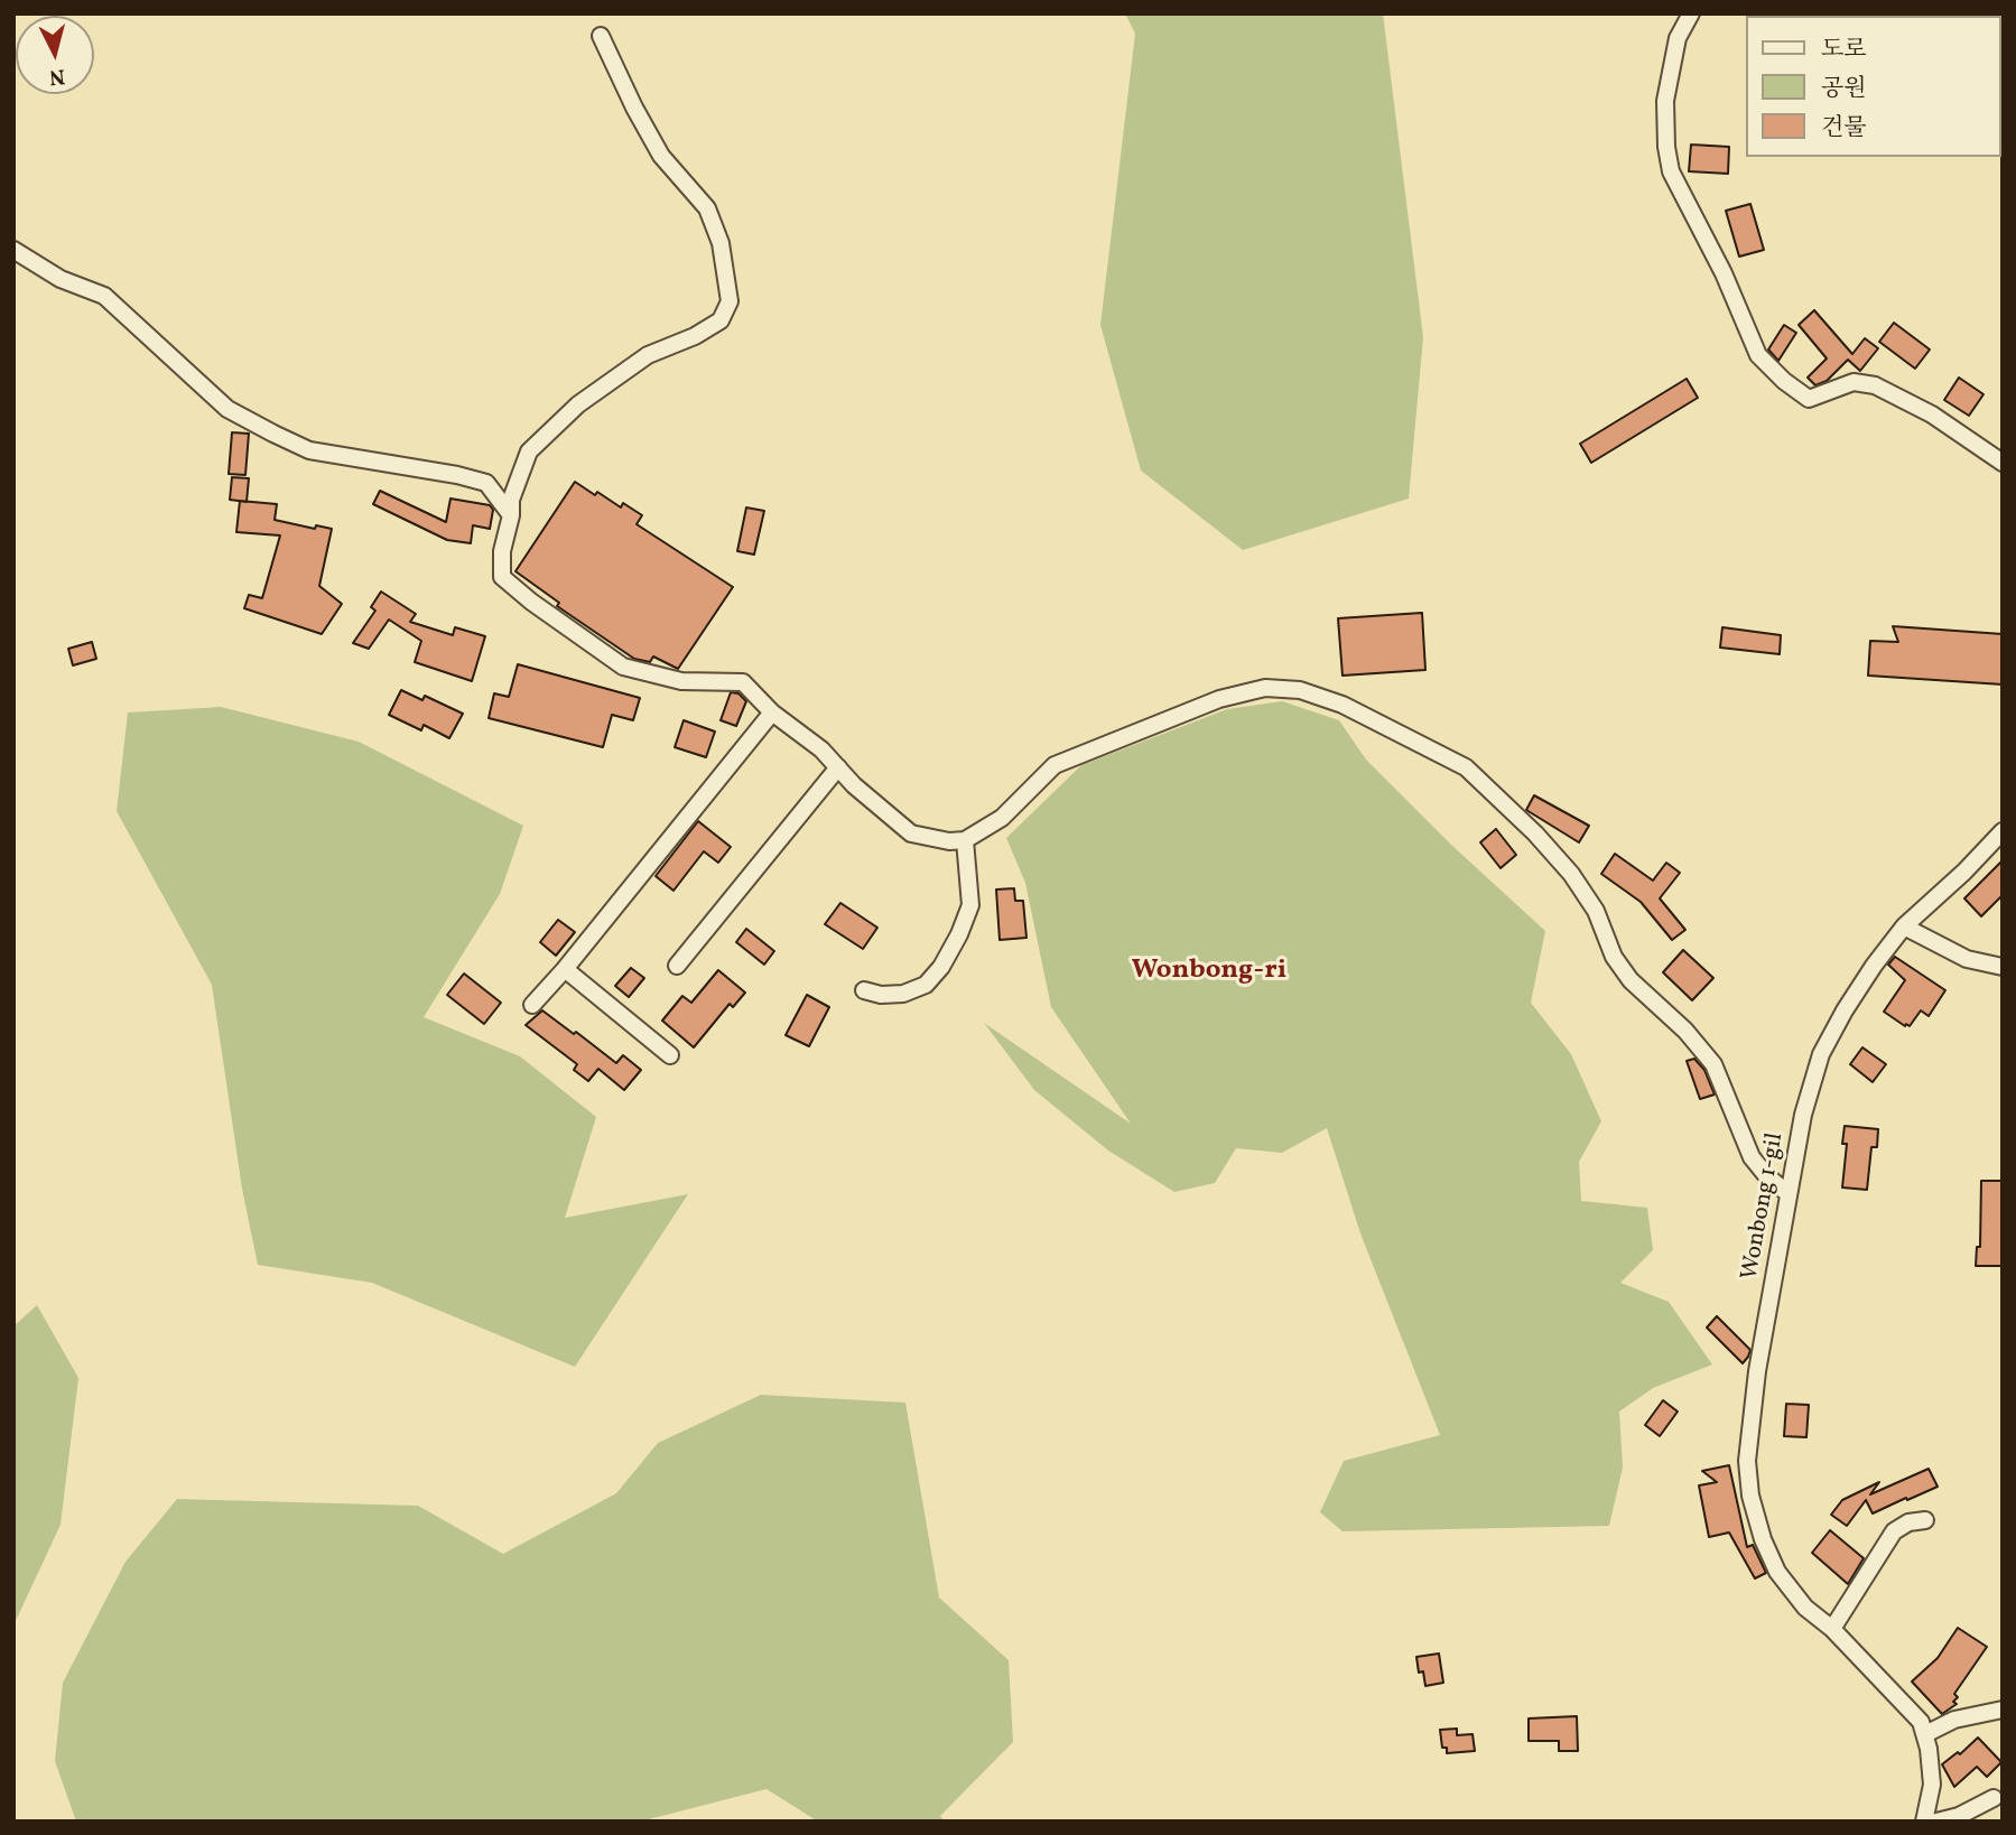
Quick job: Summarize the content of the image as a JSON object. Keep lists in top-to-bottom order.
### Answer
{
  "streets": {
    "street": ["Wonbong 1-gil"]
  },
  "districts": ["Wonbong-ri"],
  "legend": ["도로", "공원", "건물"],
  "north": "bottom"
}
